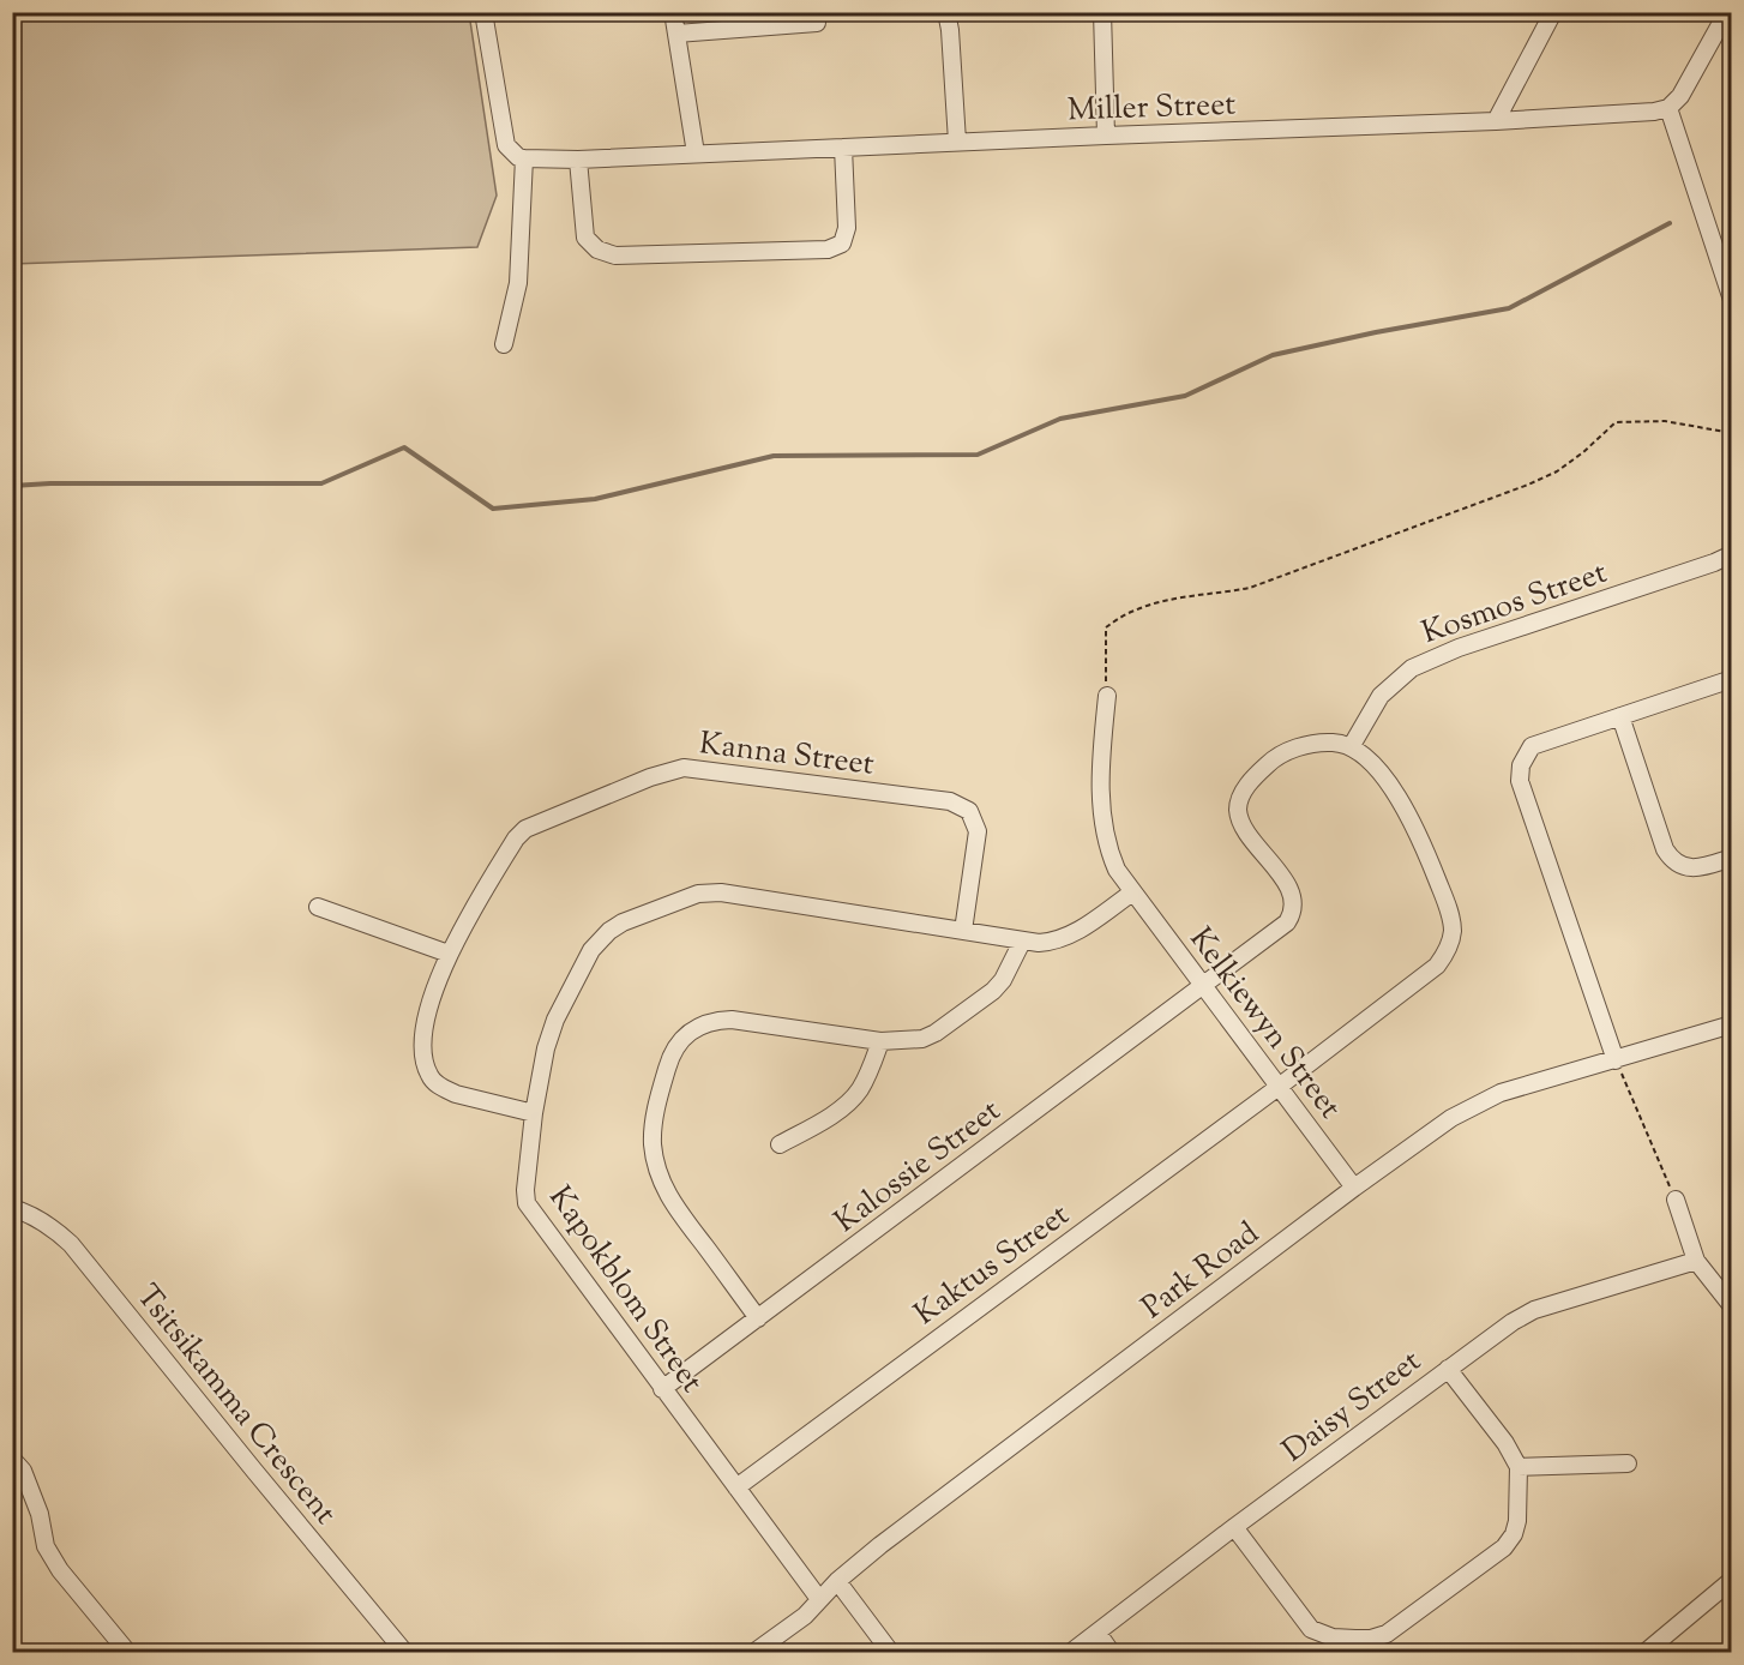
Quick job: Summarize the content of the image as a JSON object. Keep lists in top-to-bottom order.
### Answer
{
  "streets": {
    "street": [
      "Miller Street",
      "Kosmos Street",
      "Kanna Street",
      "Kelkiewyn Street",
      "Kalossie Street",
      "Kaktus Street",
      "Park Road",
      "Kapokblom Street",
      "Tsitsikamma Crescent",
      "Daisy Street"
    ]
  },
  "crossings": [
    ["Kosmos Street", "Kalossie Street"],
    ["Kosmos Street", "Kaktus Street"],
    ["Kanna Street", "Kapokblom Street"],
    ["Kelkiewyn Street", "Kalossie Street"],
    ["Kelkiewyn Street", "Kaktus Street"],
    ["Kelkiewyn Street", "Park Road"],
    ["Kelkiewyn Street", "Kapokblom Street"],
    ["Kalossie Street", "Kaktus Street"],
    ["Kalossie Street", "Kapokblom Street"],
    ["Kaktus Street", "Kapokblom Street"],
    ["Park Road", "Kapokblom Street"]
  ]
}
